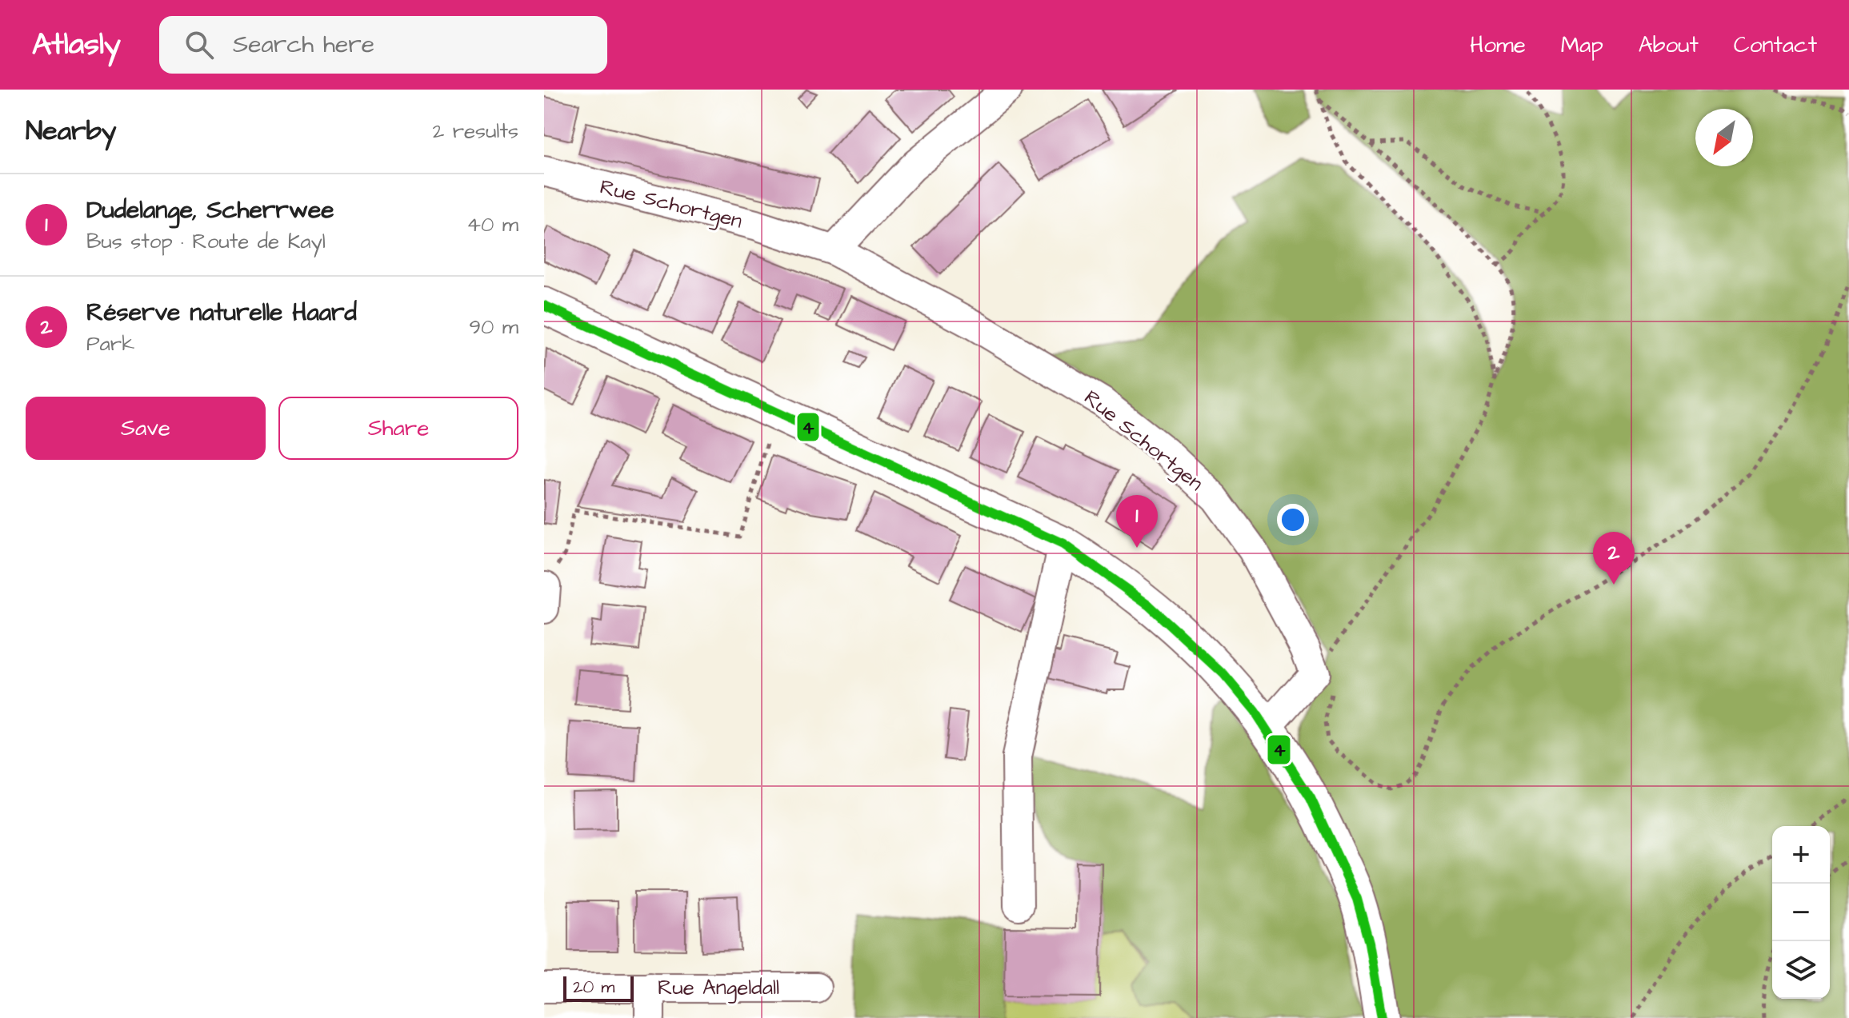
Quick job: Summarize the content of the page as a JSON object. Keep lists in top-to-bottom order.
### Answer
{
  "streets": {
    "street": ["Rue Schortgen", "Rue Angeldall"]
  },
  "lines": ["transit line 4"],
  "scale_bar": "20 m",
  "north": "bottom left",
  "page": {
    "header": "Atlasly",
    "search": "Search here",
    "nav": [
      "Home",
      "Map",
      "About",
      "Contact"
    ],
    "heading": ["Nearby", "2 results"],
    "list": [
      {
        "mark": "1",
        "name": "Dudelange, Scherrwee",
        "note": "Bus stop · Route de Kayl",
        "value": "40 m"
      },
      {
        "mark": "2",
        "name": "Réserve naturelle Haard",
        "note": "Park",
        "value": "90 m"
      }
    ],
    "buttons": ["Save", "Share"],
    "pins": ["1", "2"],
    "map_buttons": ["+", "−"],
    "scale": "20 m"
  }
}
